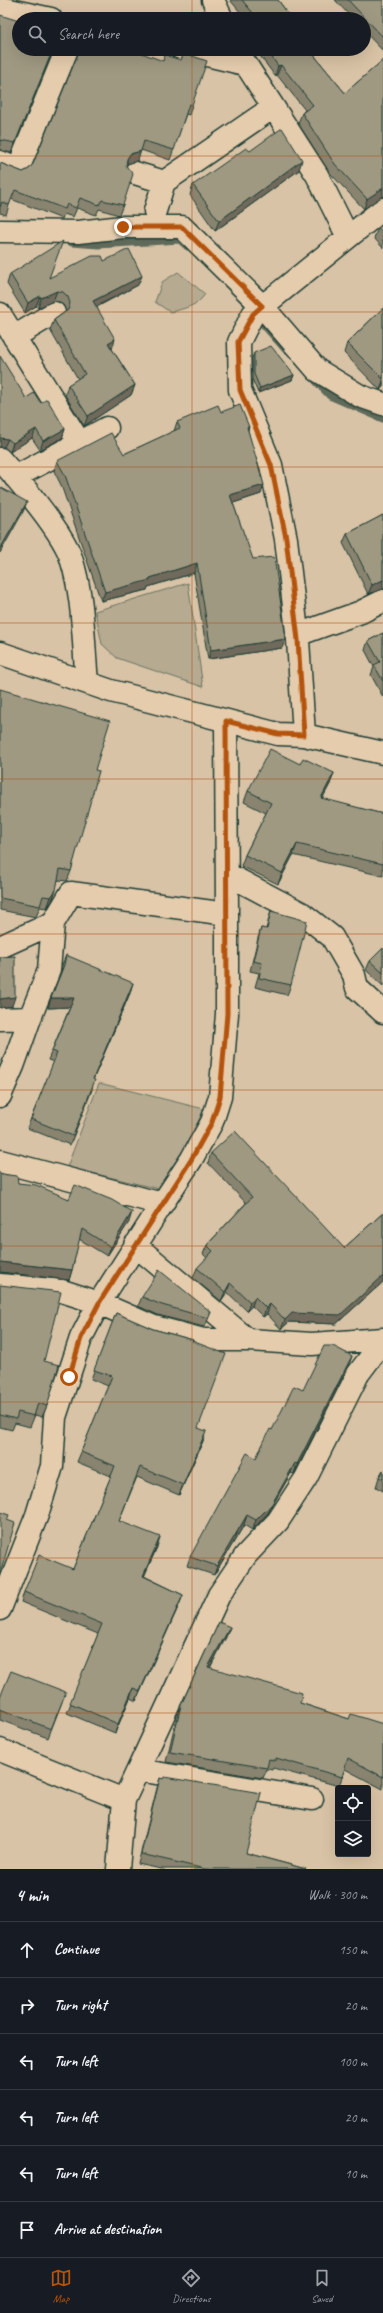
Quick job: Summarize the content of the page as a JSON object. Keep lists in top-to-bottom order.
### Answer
{
  "page": {
    "search": "Search here",
    "heading": ["4 min", "Walk · 300 m"],
    "list": [
      ["Continue", "150 m"],
      ["Turn right", "20 m"],
      ["Turn left", "100 m"],
      ["Turn left", "20 m"],
      ["Turn left", "10 m"],
      "Arrive at destination"
    ],
    "nav": ["Map", "Directions", "Saved"]
  }
}
